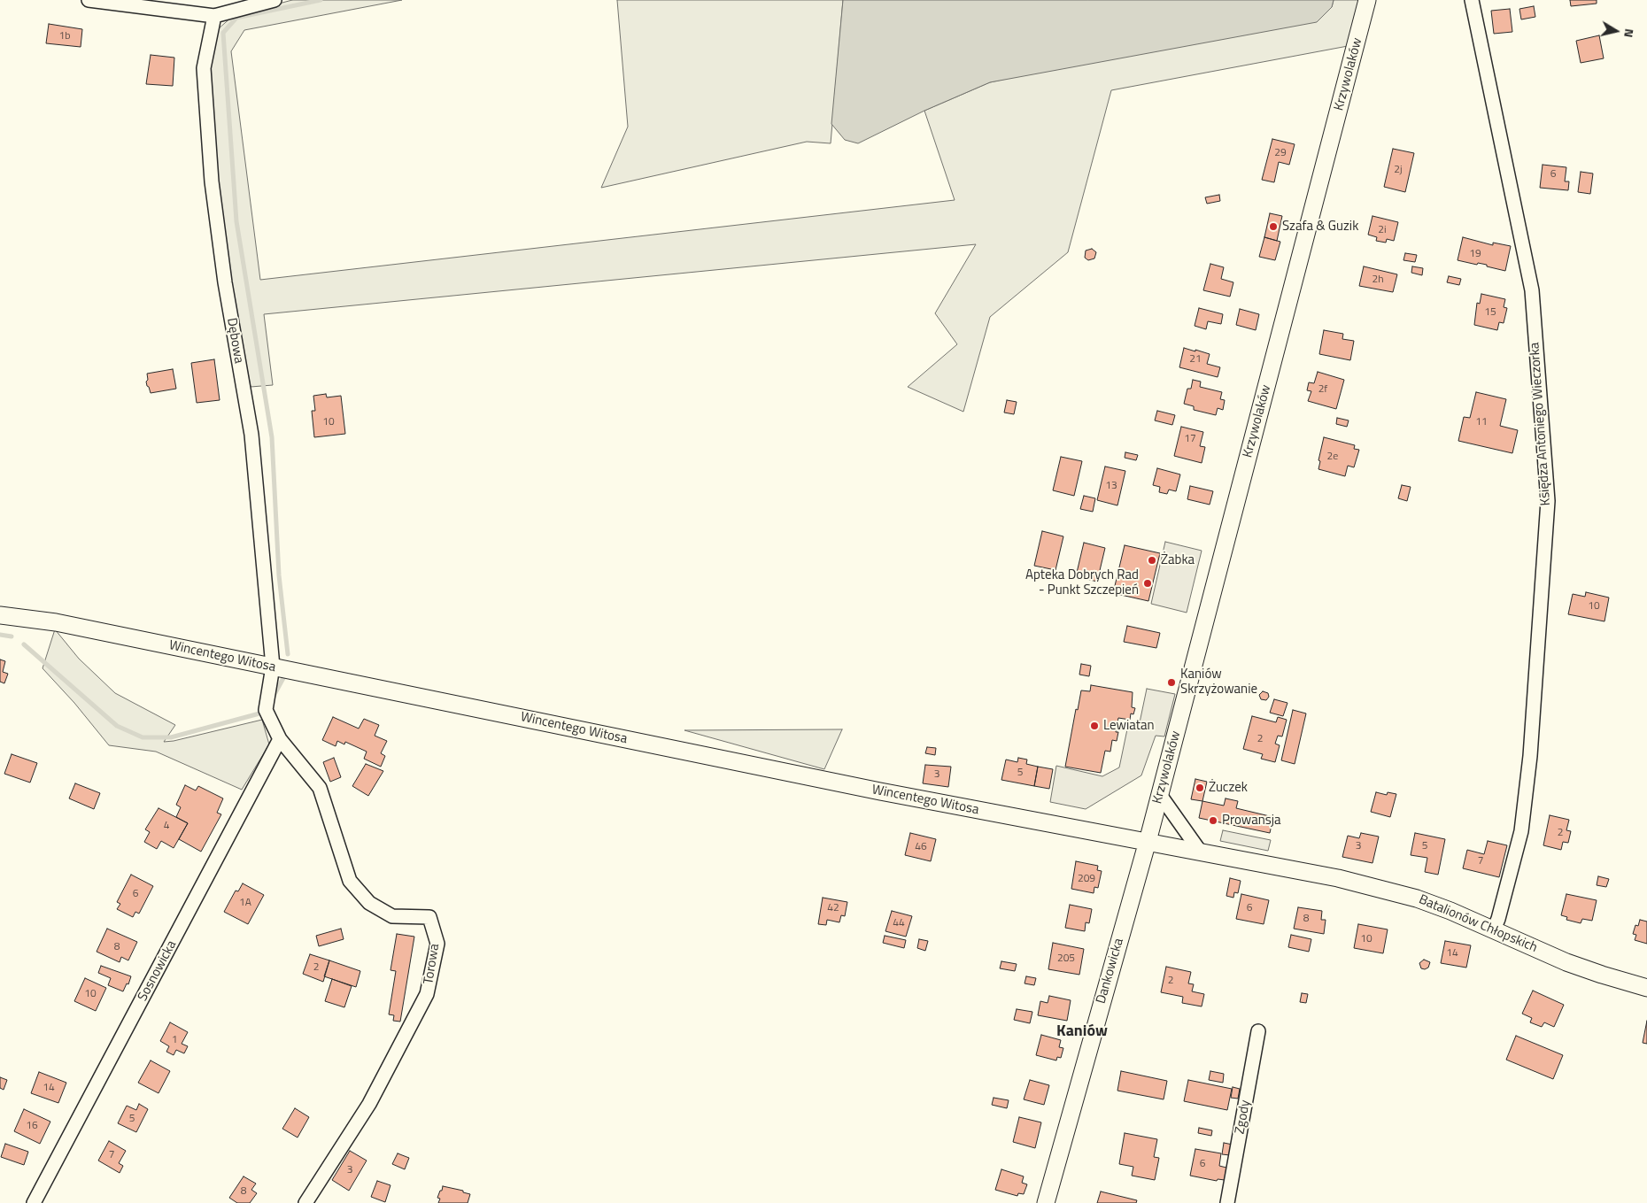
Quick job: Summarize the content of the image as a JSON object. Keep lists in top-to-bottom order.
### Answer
{
  "streets": {
    "street": [
      "Krzywolaków",
      "Dębowa",
      "Księdza Antoniego Wieczorka",
      "Wincentego Witosa",
      "Batalionów Chłopskich",
      "Torowa",
      "Sosnowicka",
      "Dankowicka",
      "Zgody"
    ]
  },
  "crossings": [
    ["Krzywolaków", "Wincentego Witosa"],
    ["Krzywolaków", "Batalionów Chłopskich"],
    ["Krzywolaków", "Dankowicka"],
    ["Dębowa", "Wincentego Witosa"],
    ["Dębowa", "Torowa"],
    ["Księdza Antoniego Wieczorka", "Batalionów Chłopskich"],
    ["Wincentego Witosa", "Batalionów Chłopskich"],
    ["Wincentego Witosa", "Torowa"],
    ["Wincentego Witosa", "Dankowicka"],
    ["Batalionów Chłopskich", "Dankowicka"],
    ["Torowa", "Sosnowicka"]
  ],
  "districts": ["Kaniów"],
  "places": [
    "Szafa & Guzik",
    "Żabka",
    "Apteka Dobrych Rad - Punkt Szczepień",
    "Kaniów Skrzyżowanie",
    "Lewiatan",
    "Żuczek",
    "Prowansja"
  ],
  "house_numbers": [
    "1b",
    "29",
    "2j",
    "6",
    "2i",
    "19",
    "2h",
    "15",
    "21",
    "2f",
    "10",
    "11",
    "17",
    "2e",
    "13",
    "10",
    "2",
    "5",
    "3",
    "4",
    "2",
    "3",
    "5",
    "46",
    "7",
    "209",
    "6",
    "1A",
    "42",
    "6",
    "8",
    "44",
    "10",
    "8",
    "14",
    "205",
    "2",
    "2",
    "10",
    "1",
    "14",
    "5",
    "16",
    "7",
    "6",
    "3",
    "8"
  ],
  "north": "right"
}
